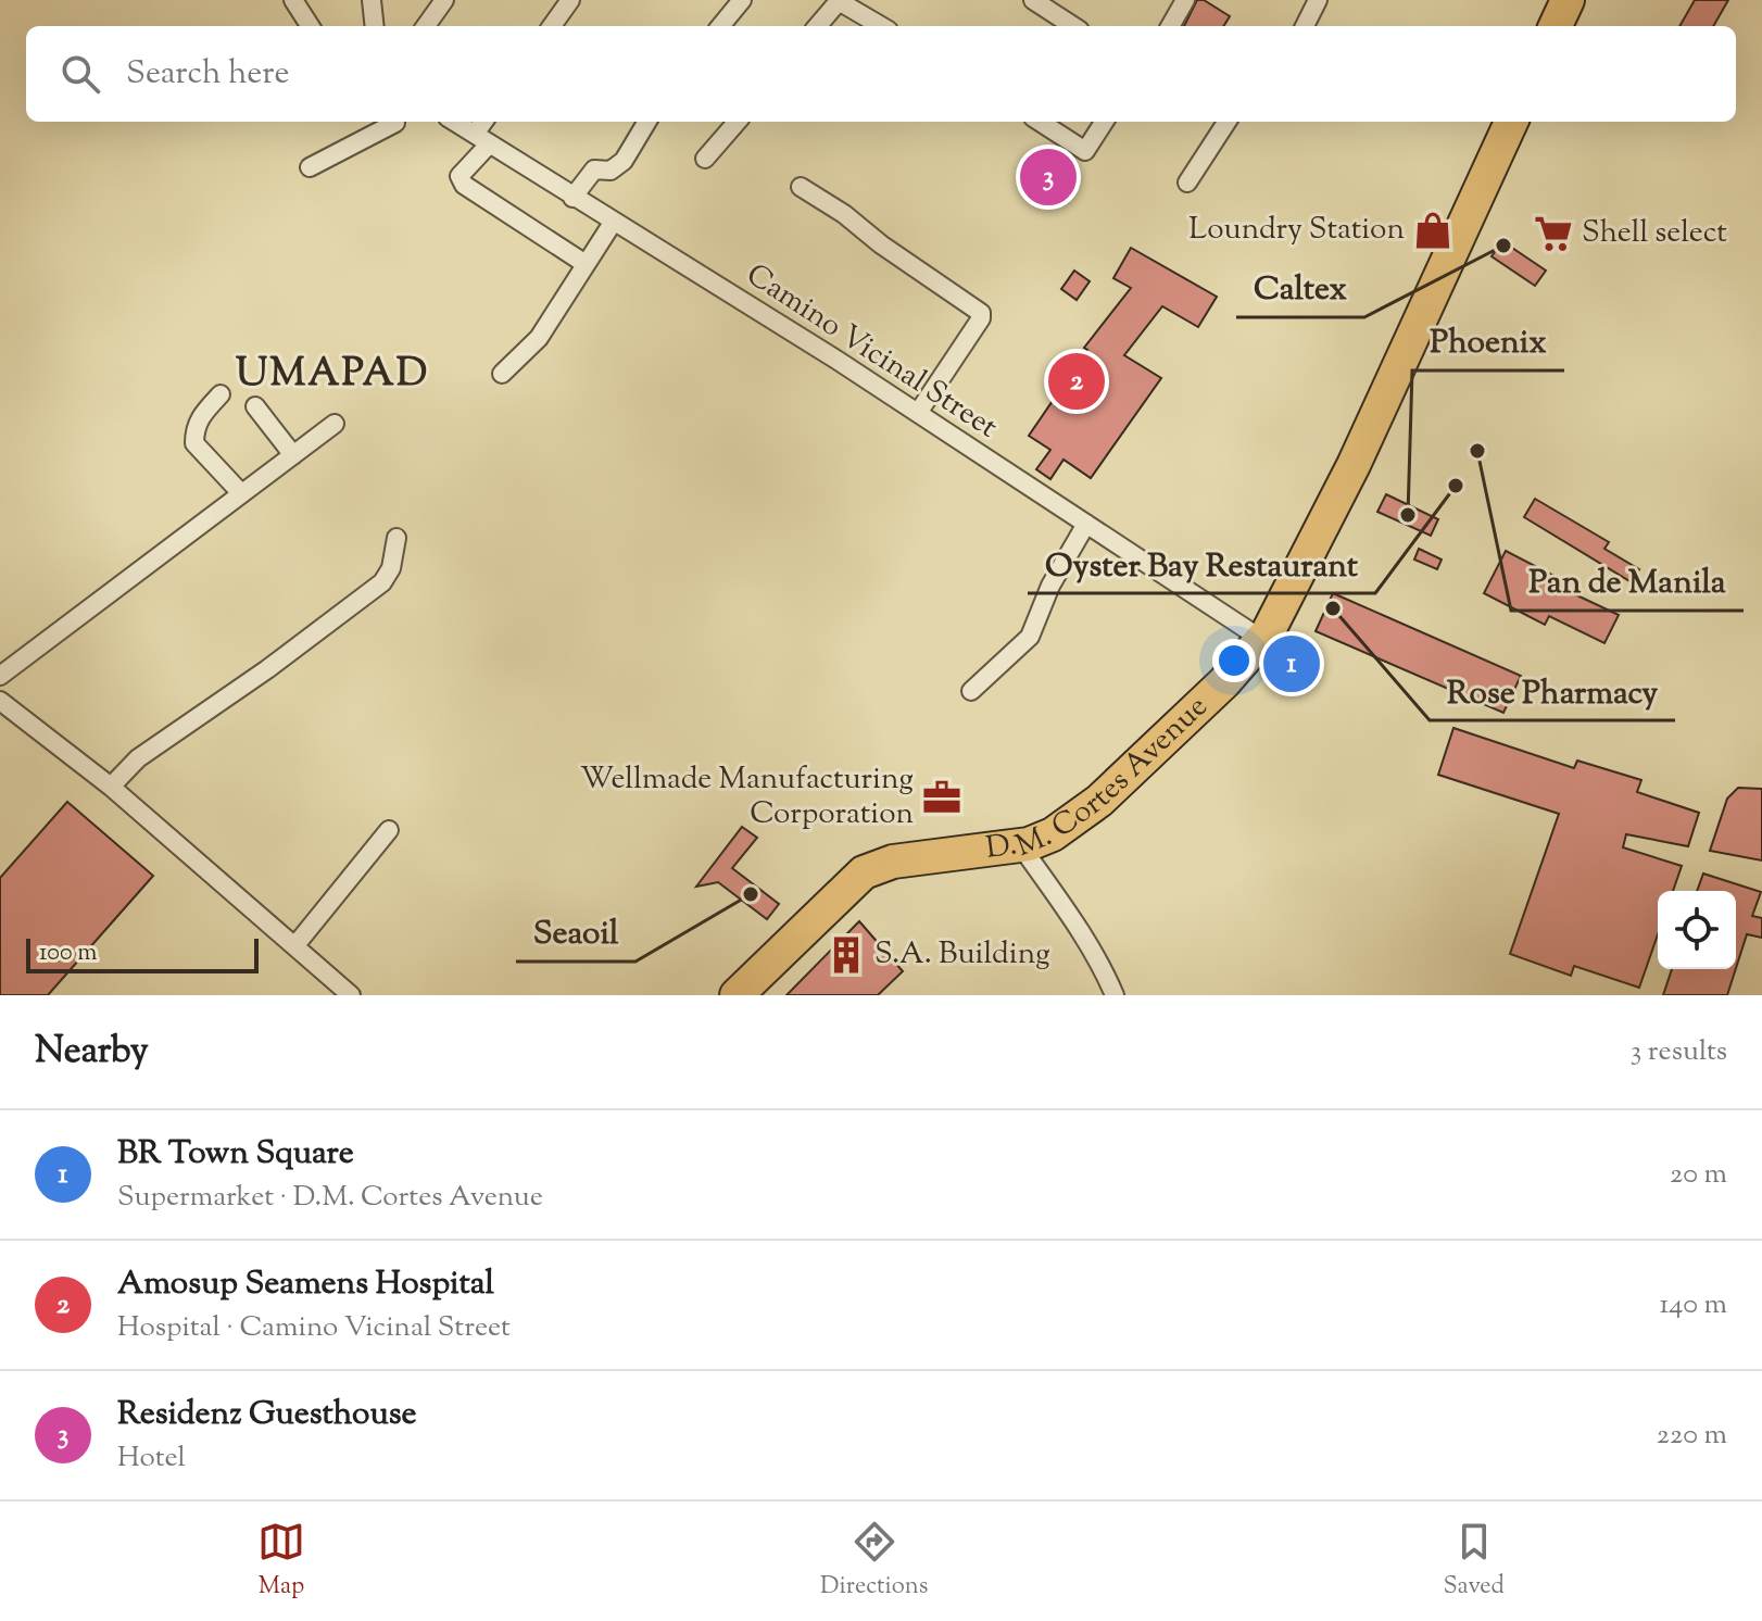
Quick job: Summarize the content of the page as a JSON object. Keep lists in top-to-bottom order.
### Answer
{
  "streets": {
    "highway": ["D.M. Cortes Avenue"],
    "street": ["Camino Vicinal Street"]
  },
  "crossings": [
    ["Camino Vicinal Street", "D.M. Cortes Avenue"]
  ],
  "districts": ["UMAPAD"],
  "places": {
    "shop": ["Loundry Station"],
    "supermarket": ["Shell select"],
    "other": [
      "Caltex",
      "Pan de Manila",
      "Oyster Bay Restaurant",
      "Phoenix",
      "Rose Pharmacy",
      "Seaoil"
    ],
    "office": ["Wellmade Manufacturing Corporation"],
    "building": ["S.A. Building"]
  },
  "scale_bar": "100 m",
  "page": {
    "search": "Search here",
    "pins": ["3", "2", "1"],
    "scale": "100 m",
    "heading": ["Nearby", "3 results"],
    "list": [
      {
        "mark": "1",
        "name": "BR Town Square",
        "note": "Supermarket · D.M. Cortes Avenue",
        "value": "20 m"
      },
      {
        "mark": "2",
        "name": "Amosup Seamens Hospital",
        "note": "Hospital · Camino Vicinal Street",
        "value": "140 m"
      },
      {
        "mark": "3",
        "name": "Residenz Guesthouse",
        "note": "Hotel",
        "value": "220 m"
      }
    ],
    "nav": ["Map", "Directions", "Saved"]
  }
}
